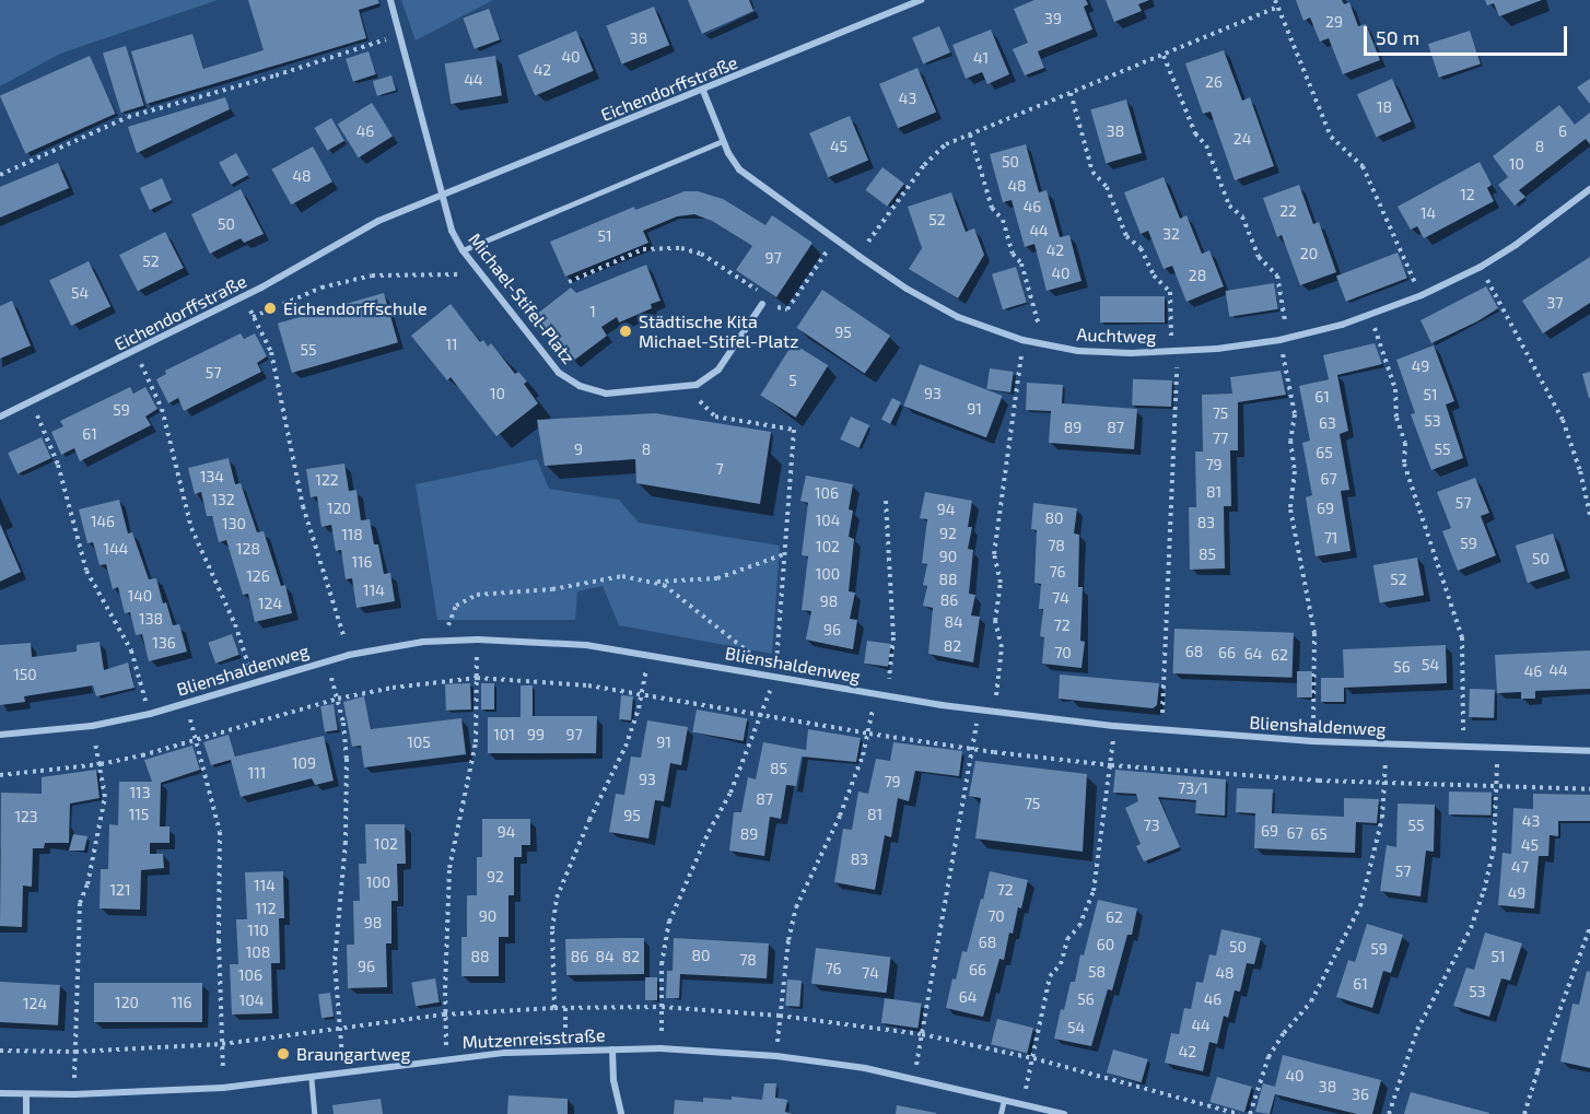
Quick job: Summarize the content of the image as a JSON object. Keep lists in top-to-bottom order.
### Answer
{
  "streets": {
    "street": [
      "Eichendorffstraße",
      "Michael-Stifel-Platz",
      "Auchtweg",
      "Blienshaldenweg",
      "Mutzenreisstraße"
    ]
  },
  "crossings": [
    ["Eichendorffstraße", "Michael-Stifel-Platz"],
    ["Eichendorffstraße", "Auchtweg"]
  ],
  "places": ["Eichendorffschule", "Städtische Kita Michael-Stifel-Platz", "Braungartweg"],
  "house_numbers": [
    "39",
    "29",
    "38",
    "40",
    "41",
    "42",
    "44",
    "26",
    "43",
    "18",
    "46",
    "38",
    "6",
    "24",
    "45",
    "8",
    "50",
    "10",
    "48",
    "48",
    "12",
    "46",
    "22",
    "14",
    "52",
    "50",
    "44",
    "32",
    "51",
    "42",
    "20",
    "97",
    "52",
    "40",
    "28",
    "54",
    "37",
    "1",
    "95",
    "11",
    "55",
    "49",
    "57",
    "5",
    "10",
    "93",
    "51",
    "61",
    "91",
    "59",
    "75",
    "53",
    "63",
    "89",
    "87",
    "61",
    "77",
    "9",
    "8",
    "55",
    "65",
    "79",
    "7",
    "134",
    "67",
    "122",
    "81",
    "106",
    "132",
    "57",
    "120",
    "69",
    "94",
    "80",
    "104",
    "146",
    "83",
    "130",
    "92",
    "118",
    "71",
    "59",
    "78",
    "102",
    "144",
    "128",
    "85",
    "90",
    "50",
    "116",
    "76",
    "100",
    "126",
    "88",
    "52",
    "114",
    "140",
    "74",
    "86",
    "98",
    "124",
    "138",
    "84",
    "72",
    "96",
    "136",
    "82",
    "68",
    "70",
    "66",
    "64",
    "62",
    "54",
    "56",
    "44",
    "46",
    "150",
    "101",
    "99",
    "97",
    "105",
    "91",
    "109",
    "85",
    "111",
    "93",
    "79",
    "73/1",
    "113",
    "87",
    "75",
    "115",
    "81",
    "95",
    "123",
    "43",
    "73",
    "55",
    "69",
    "94",
    "67",
    "89",
    "65",
    "102",
    "45",
    "83",
    "47",
    "57",
    "92",
    "100",
    "114",
    "121",
    "72",
    "49",
    "112",
    "90",
    "70",
    "62",
    "98",
    "110",
    "68",
    "60",
    "50",
    "59",
    "108",
    "80",
    "88",
    "86",
    "84",
    "82",
    "51",
    "78",
    "96",
    "76",
    "66",
    "58",
    "74",
    "48",
    "106",
    "61",
    "53",
    "64",
    "56",
    "46",
    "104",
    "120",
    "116",
    "124",
    "44",
    "54",
    "42",
    "40",
    "38",
    "36"
  ],
  "scale_bar": "50 m"
}
